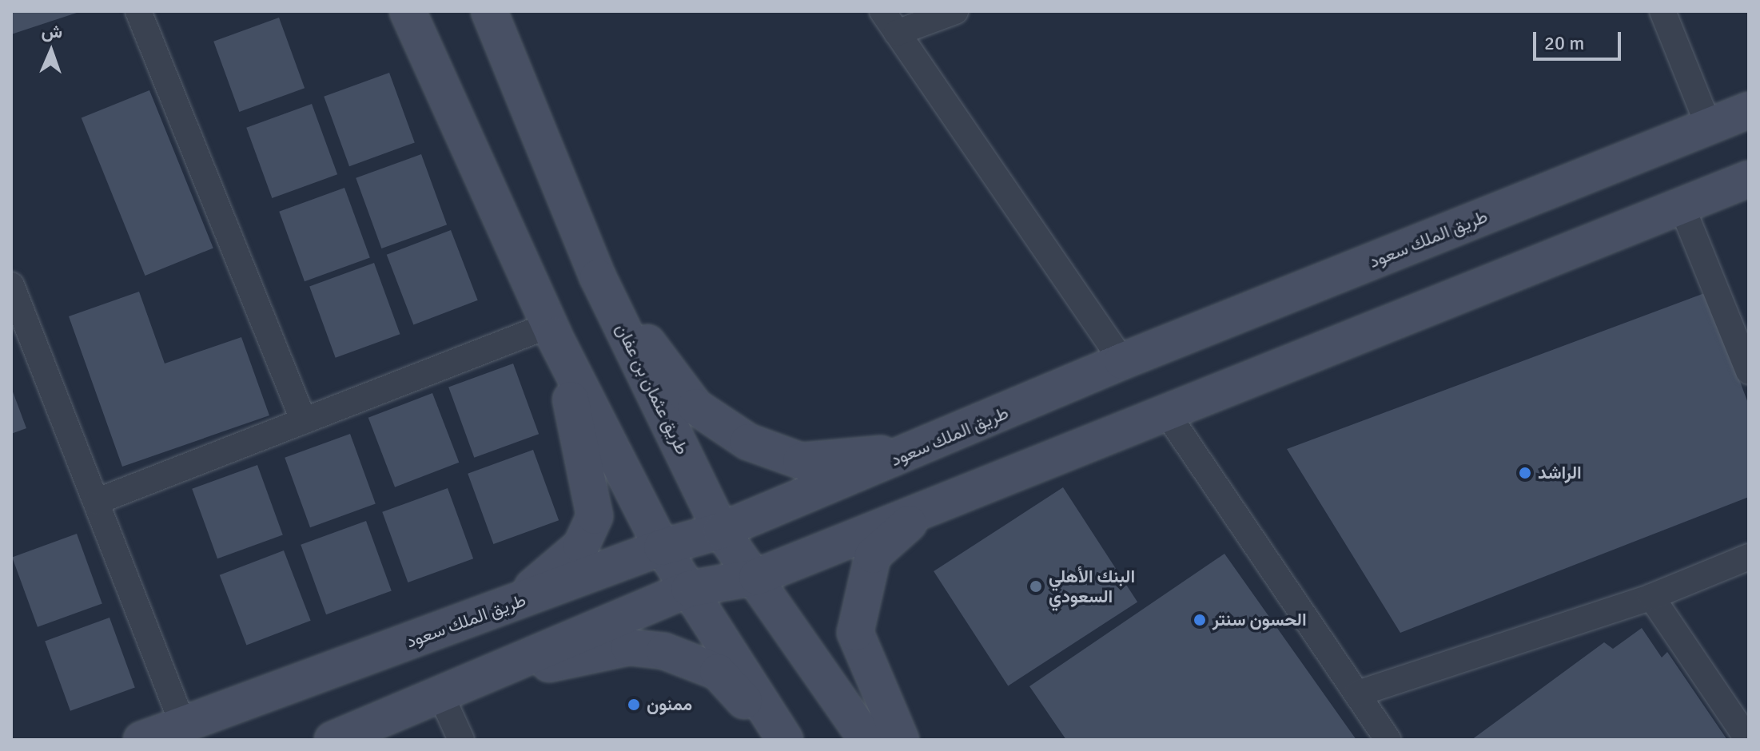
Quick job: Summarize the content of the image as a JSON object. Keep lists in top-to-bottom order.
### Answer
{
  "streets": {
    "main road": ["طريق الملك سعود", "طريق عثمان بن عفان"]
  },
  "crossings": [
    ["طريق الملك سعود", "طريق عثمان بن عفان"]
  ],
  "places": [
    "الراشد",
    "البنك الأهلي السعودي",
    "الحسون سنتر",
    "ممنون"
  ],
  "scale_bar": "20 m",
  "north": "top"
}
